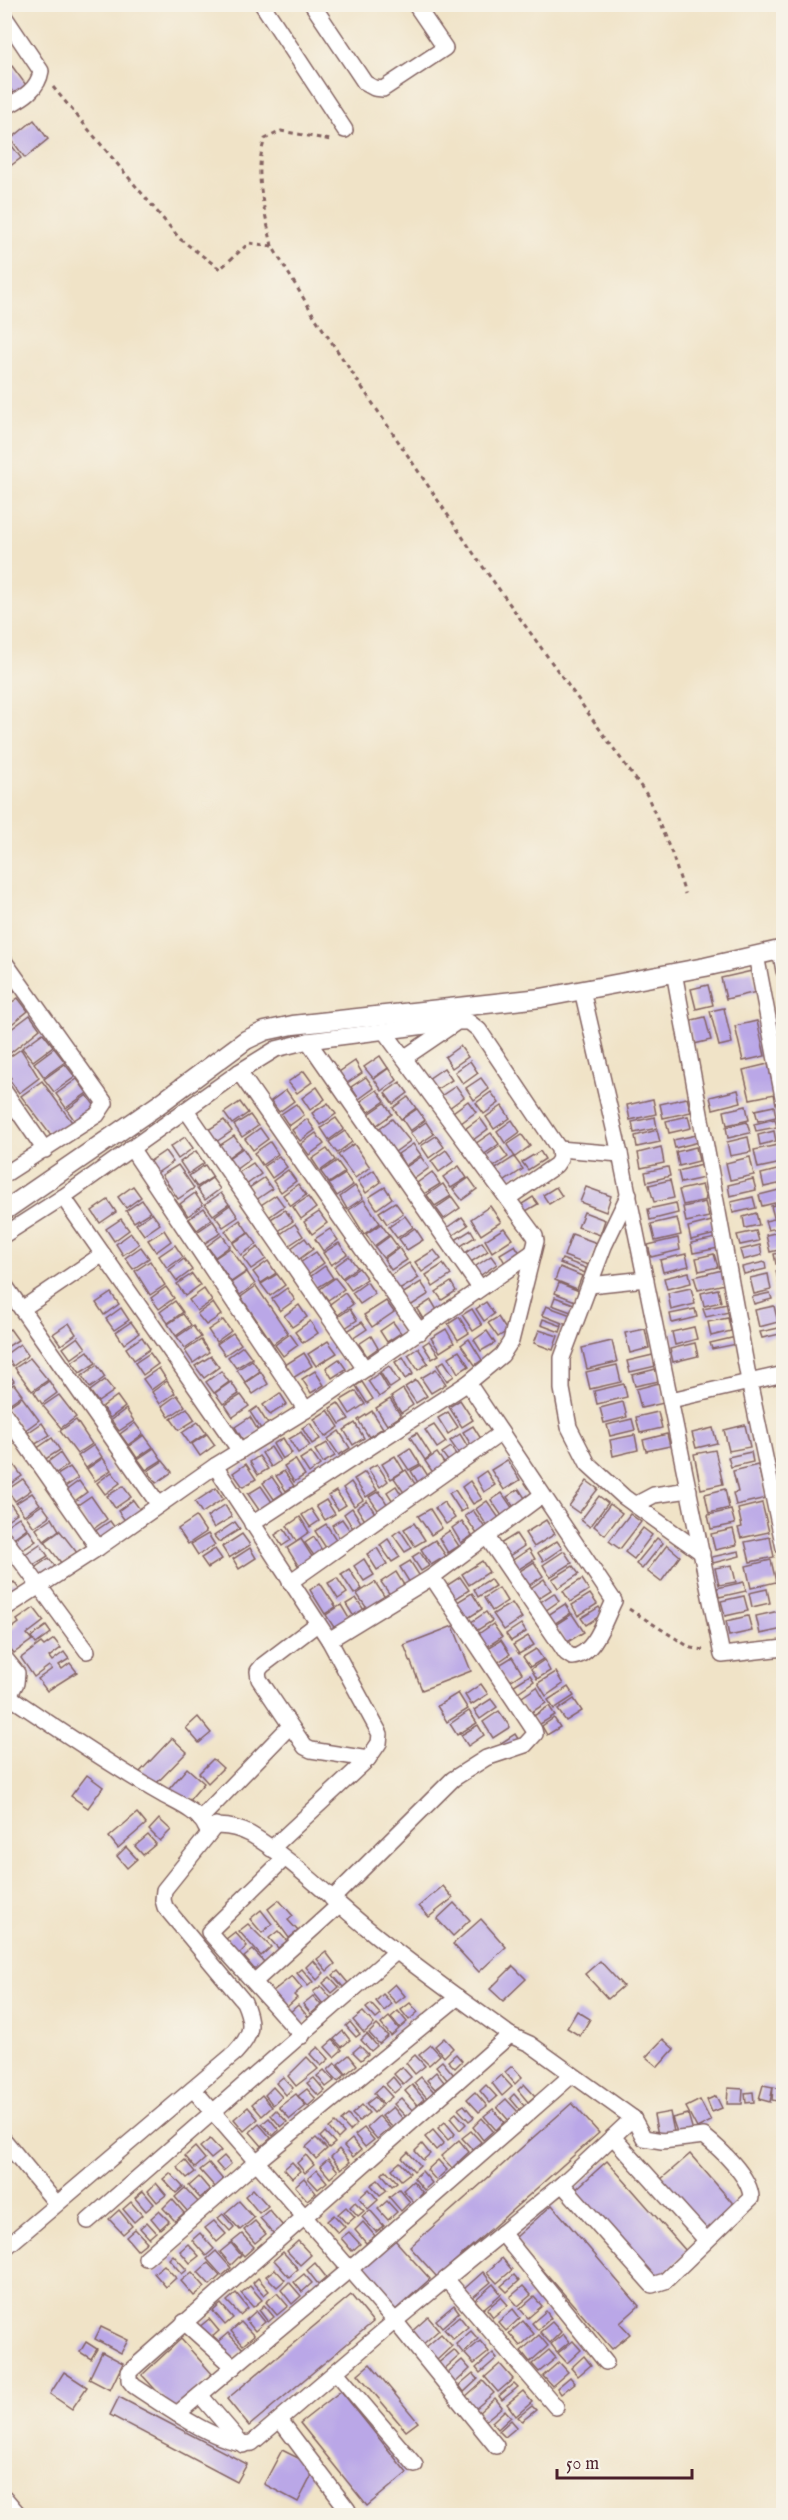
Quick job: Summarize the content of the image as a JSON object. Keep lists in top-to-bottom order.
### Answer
{
  "scale_bar": "50 m"
}
